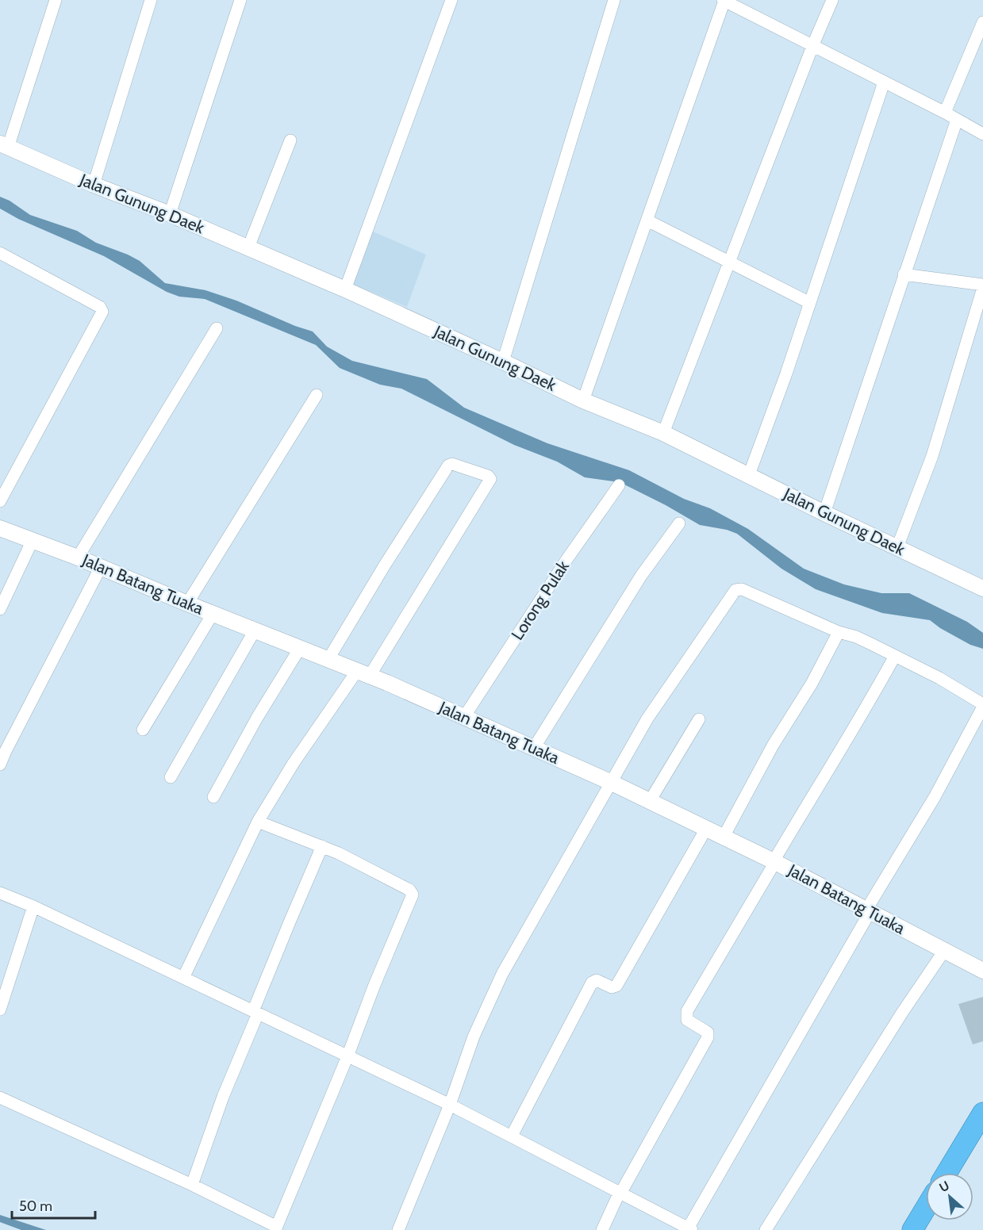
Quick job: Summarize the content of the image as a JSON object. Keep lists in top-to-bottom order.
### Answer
{
  "streets": {
    "street": ["Jalan Gunung Daek", "Jalan Batang Tuaka", "Lorong Pulak"]
  },
  "crossings": [
    ["Jalan Batang Tuaka", "Lorong Pulak"]
  ],
  "scale_bar": "50 m",
  "north": "top left"
}
